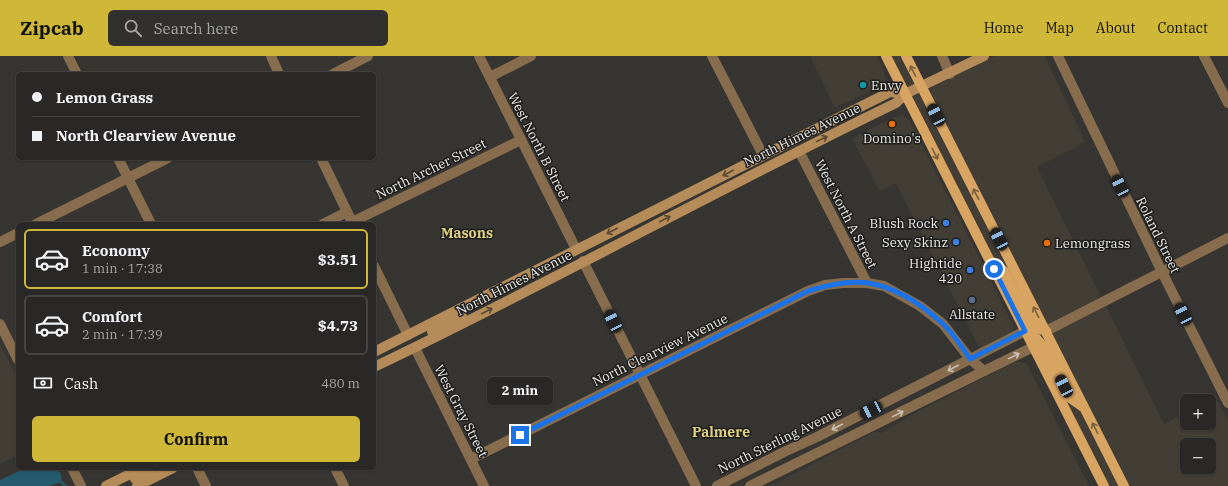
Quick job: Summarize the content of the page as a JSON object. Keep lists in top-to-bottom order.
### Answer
{
  "streets": {
    "street": [
      "North Himes Avenue",
      "West North B Street",
      "North Archer Street",
      "West North A Street",
      "Roland Street",
      "North Clearview Avenue",
      "West Gray Street",
      "North Sterling Avenue"
    ]
  },
  "crossings": [
    ["North Himes Avenue", "West North B Street"],
    ["North Himes Avenue", "West North A Street"],
    ["North Himes Avenue", "West Gray Street"],
    ["West North B Street", "North Archer Street"],
    ["West North A Street", "North Clearview Avenue"],
    ["West North A Street", "North Sterling Avenue"],
    ["North Clearview Avenue", "West Gray Street"]
  ],
  "districts": ["Masons", "Palmere"],
  "places": [
    "Envy",
    "Domino's",
    "Blush Rock",
    "Sexy Skinz",
    "Lemongrass",
    "Hightide 420",
    "Allstate"
  ],
  "page": {
    "header": "Zipcab",
    "search": "Search here",
    "nav": [
      "Home",
      "Map",
      "About",
      "Contact"
    ],
    "banner": ["Lemon Grass", "North Clearview Avenue"],
    "list": [
      {
        "name": "Economy",
        "note": "1 min · 17:38",
        "value": "$3.51"
      },
      {
        "name": "Comfort",
        "note": "2 min · 17:39",
        "value": "$4.73"
      }
    ],
    "pay": ["Cash", "480 m"],
    "bubble": "2 min",
    "map_buttons": ["+", "−"],
    "buttons": "Confirm"
  }
}
